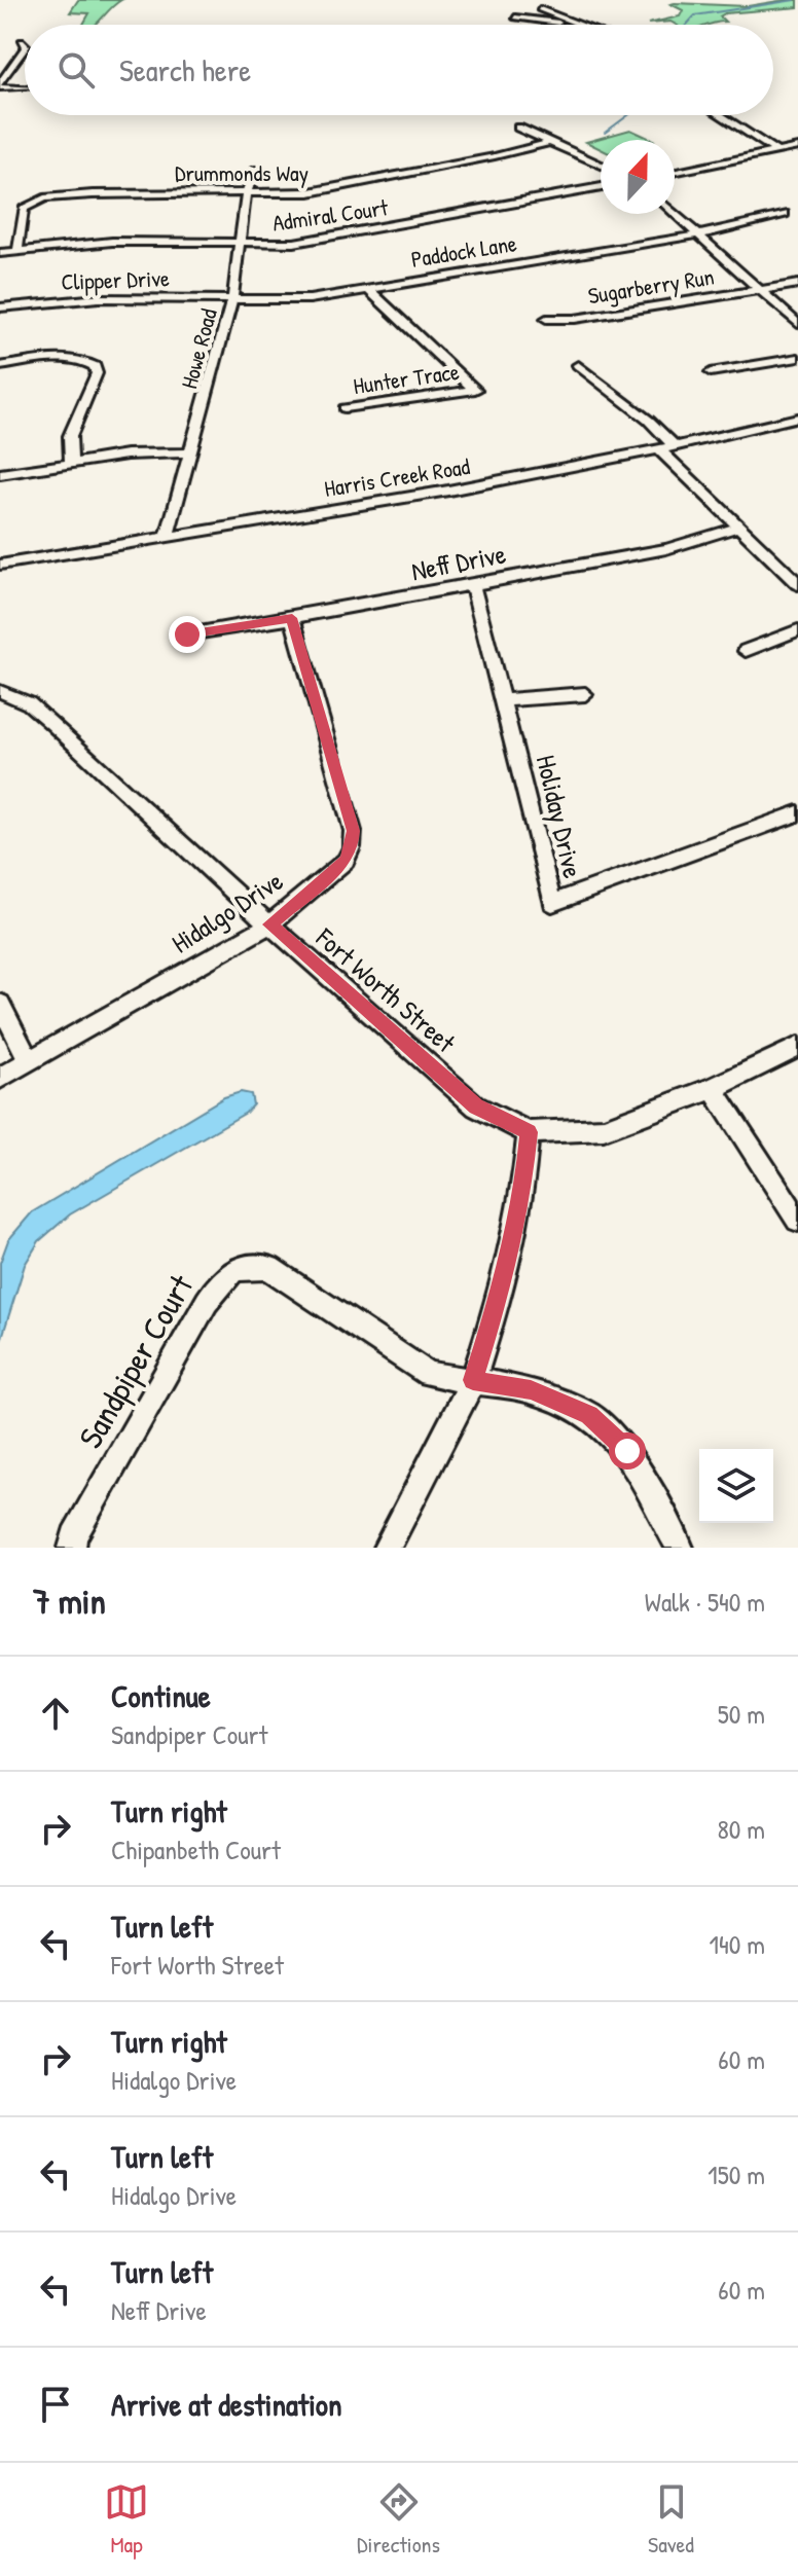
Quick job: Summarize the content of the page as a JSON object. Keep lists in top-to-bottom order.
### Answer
{
  "streets": {
    "street": [
      "Drummonds Way",
      "Admiral Court",
      "Paddock Lane",
      "Clipper Drive",
      "Sugarberry Run",
      "Howe Road",
      "Hunter Trace",
      "Harris Creek Road",
      "Neff Drive",
      "Holiday Drive",
      "Hidalgo Drive",
      "Fort Worth Street",
      "Sandpiper Court"
    ]
  },
  "crossings": [
    ["Drummonds Way", "Admiral Court"],
    ["Drummonds Way", "Howe Road"],
    ["Admiral Court", "Howe Road"],
    ["Paddock Lane", "Clipper Drive"],
    ["Paddock Lane", "Howe Road"],
    ["Paddock Lane", "Hunter Trace"],
    ["Clipper Drive", "Howe Road"],
    ["Howe Road", "Harris Creek Road"],
    ["Neff Drive", "Holiday Drive"],
    ["Neff Drive", "Hidalgo Drive"],
    ["Hidalgo Drive", "Fort Worth Street"]
  ],
  "north": "top",
  "page": {
    "search": "Search here",
    "heading": ["7 min", "Walk · 540 m"],
    "list": [
      ["Continue", "Sandpiper Court", "50 m"],
      ["Turn right", "Chipanbeth Court", "80 m"],
      ["Turn left", "Fort Worth Street", "140 m"],
      ["Turn right", "Hidalgo Drive", "60 m"],
      ["Turn left", "Hidalgo Drive", "150 m"],
      ["Turn left", "Neff Drive", "60 m"],
      "Arrive at destination"
    ],
    "nav": ["Map", "Directions", "Saved"]
  }
}
